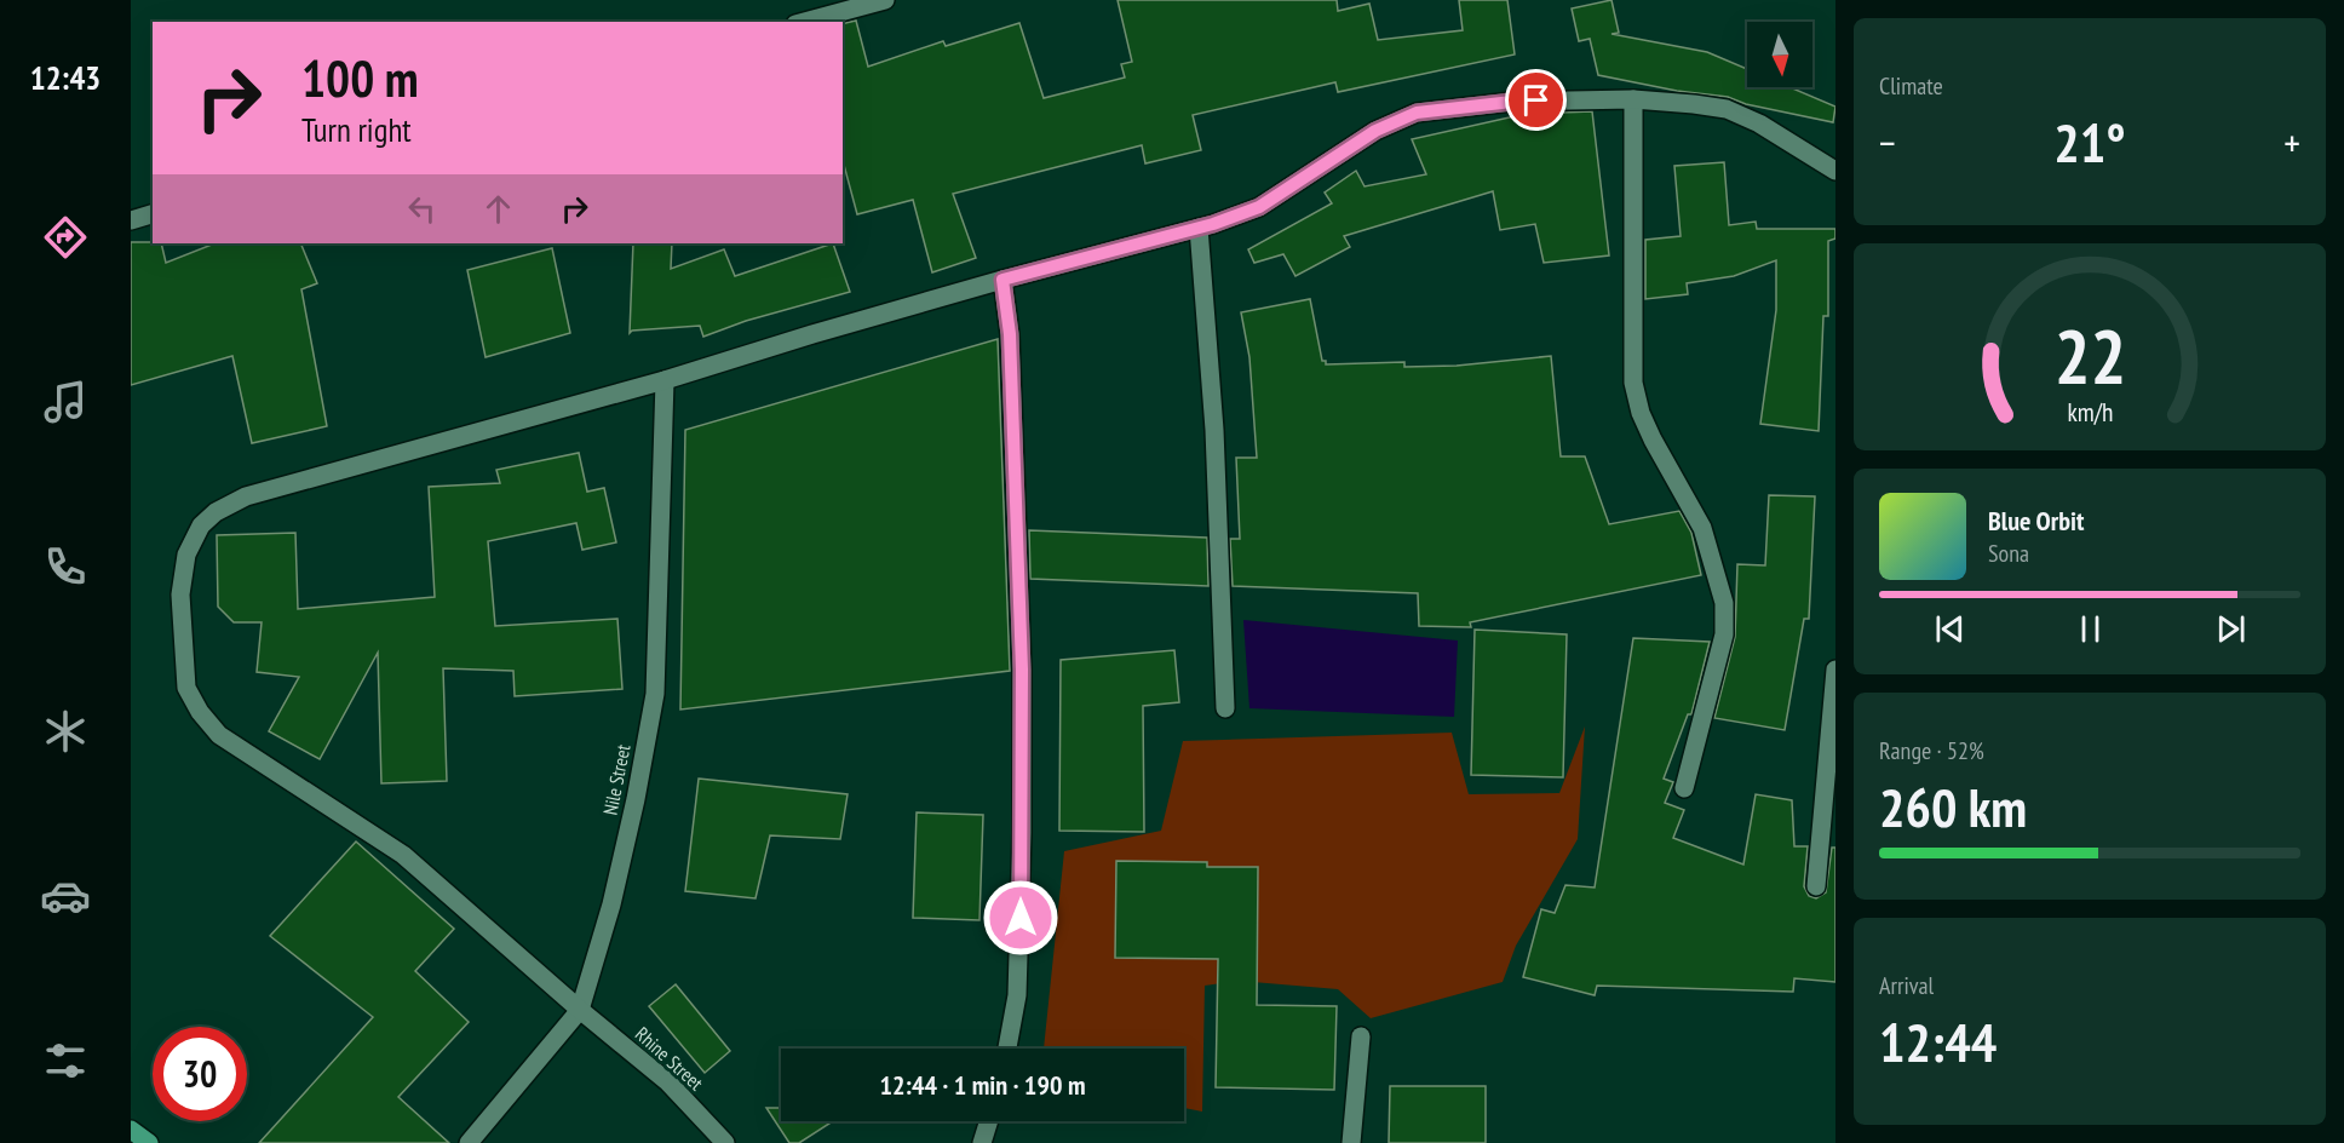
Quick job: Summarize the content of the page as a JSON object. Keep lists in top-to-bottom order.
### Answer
{
  "streets": {
    "street": ["Nile Street", "Rhine Street"]
  },
  "crossings": [
    ["Nile Street", "Rhine Street"]
  ],
  "north": "bottom",
  "page": {
    "tabs": "12:43",
    "tile": [
      "Climate",
      ["Range · 52%", "260 km"],
      ["Arrival", "12:44"]
    ],
    "turn": ["100 m", "Turn right"],
    "heat": ["−", "21°", "+"],
    "song": ["Blue Orbit", "Sona"],
    "limit": "30",
    "trip": "12:44 · 1 min · 190 m",
    "gauge": ["22", "km/h"]
  }
}
